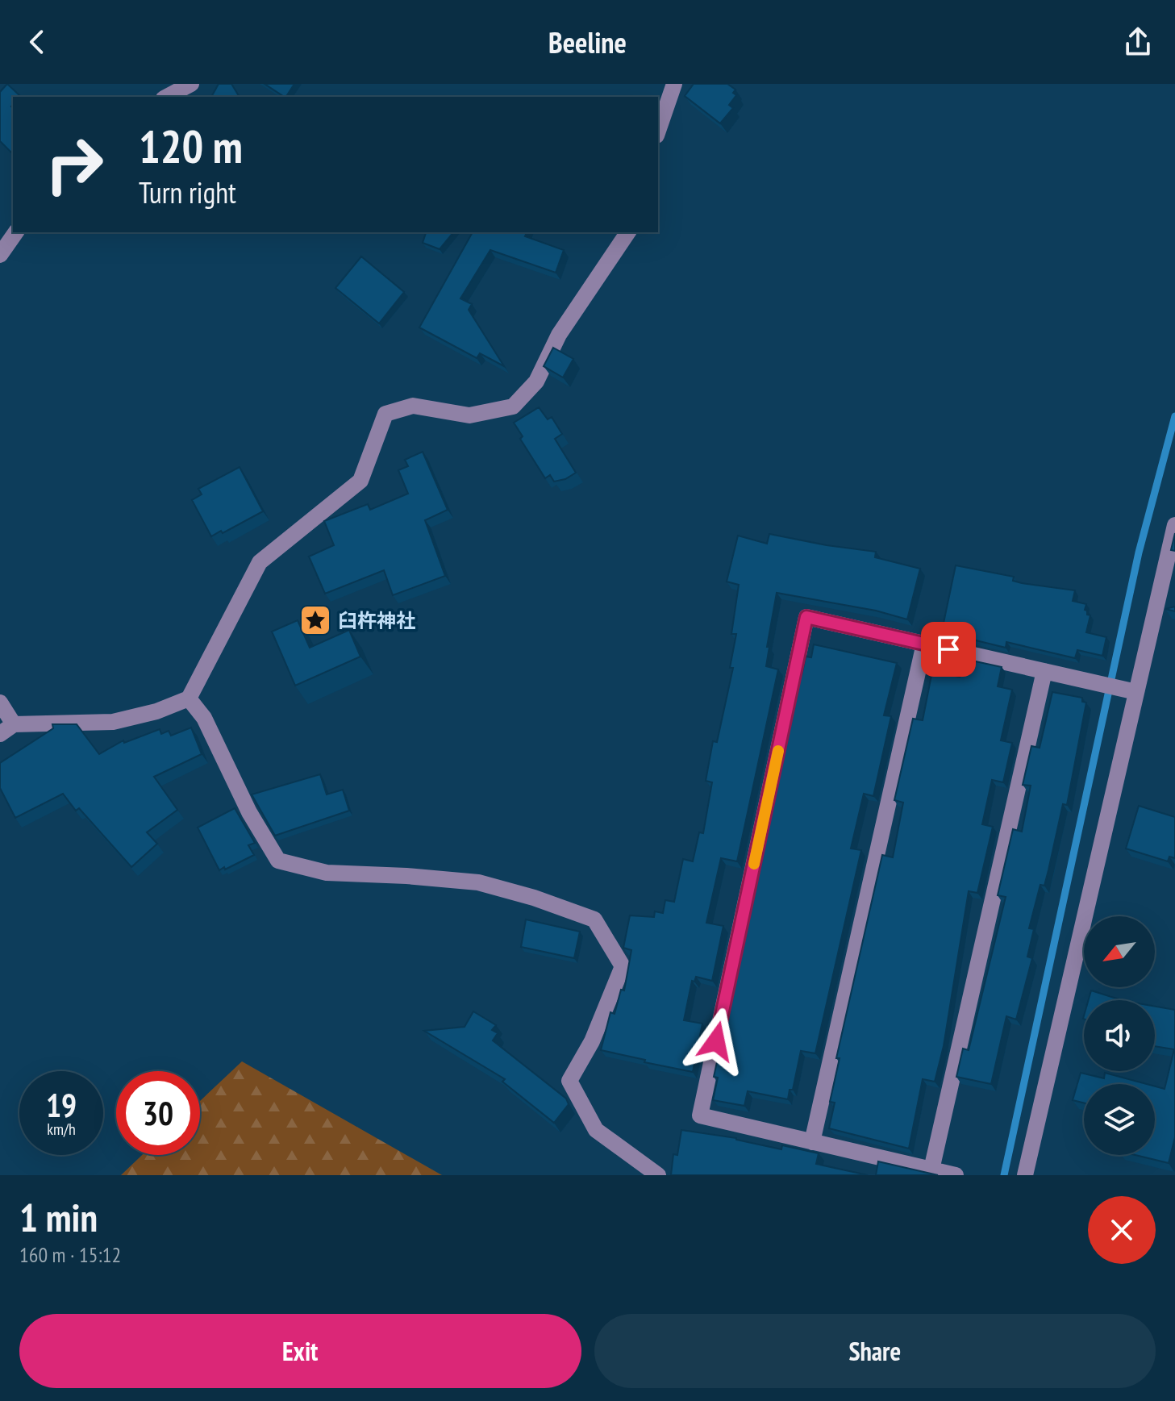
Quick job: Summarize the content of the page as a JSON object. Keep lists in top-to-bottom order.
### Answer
{
  "places": {
    "place": ["臼杵神社"]
  },
  "north": "bottom left",
  "page": {
    "header": "Beeline",
    "turn": ["120 m", "Turn right"],
    "speed": "19 km/h",
    "limit": "30",
    "heading": ["1 min", "160 m · 15:12"],
    "buttons": ["Exit", "Share"]
  }
}
